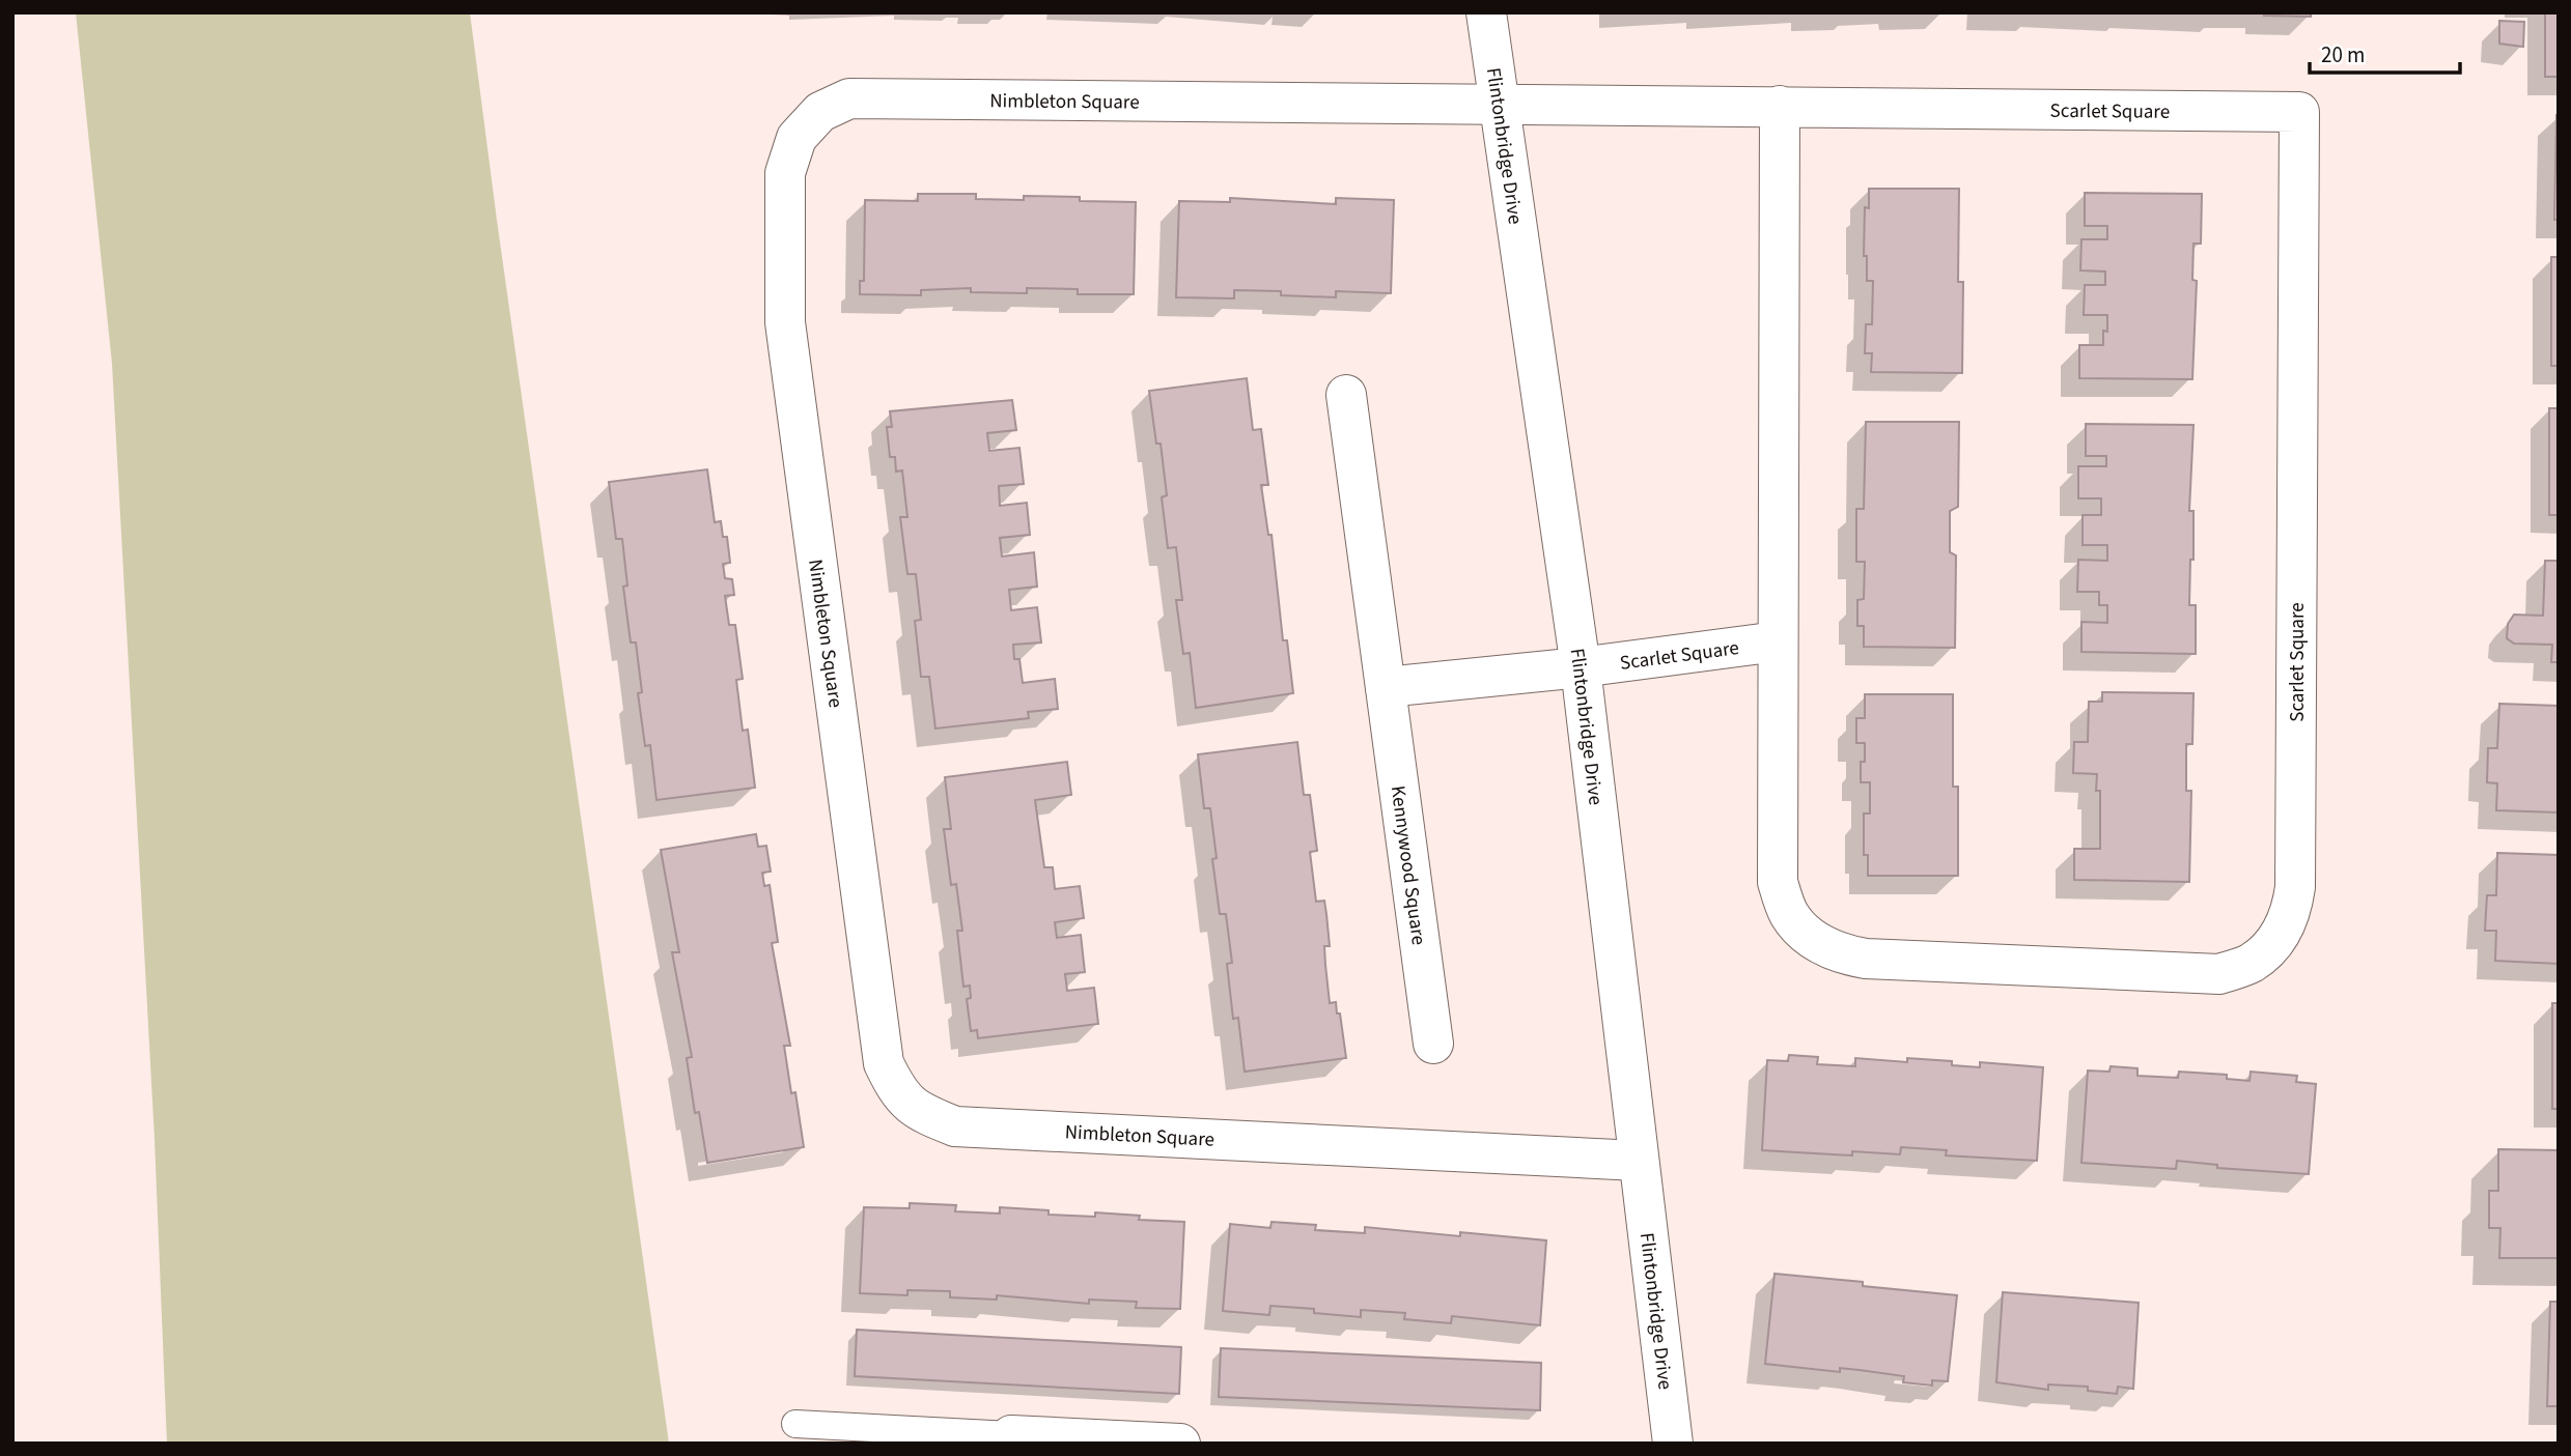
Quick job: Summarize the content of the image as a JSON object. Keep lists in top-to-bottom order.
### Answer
{
  "streets": {
    "street": [
      "Nimbleton Square",
      "Scarlet Square",
      "Flintonbridge Drive",
      "Kennywood Square"
    ]
  },
  "crossings": [
    ["Nimbleton Square", "Scarlet Square"],
    ["Nimbleton Square", "Flintonbridge Drive"],
    ["Scarlet Square", "Flintonbridge Drive"]
  ],
  "scale_bar": "20 m"
}
